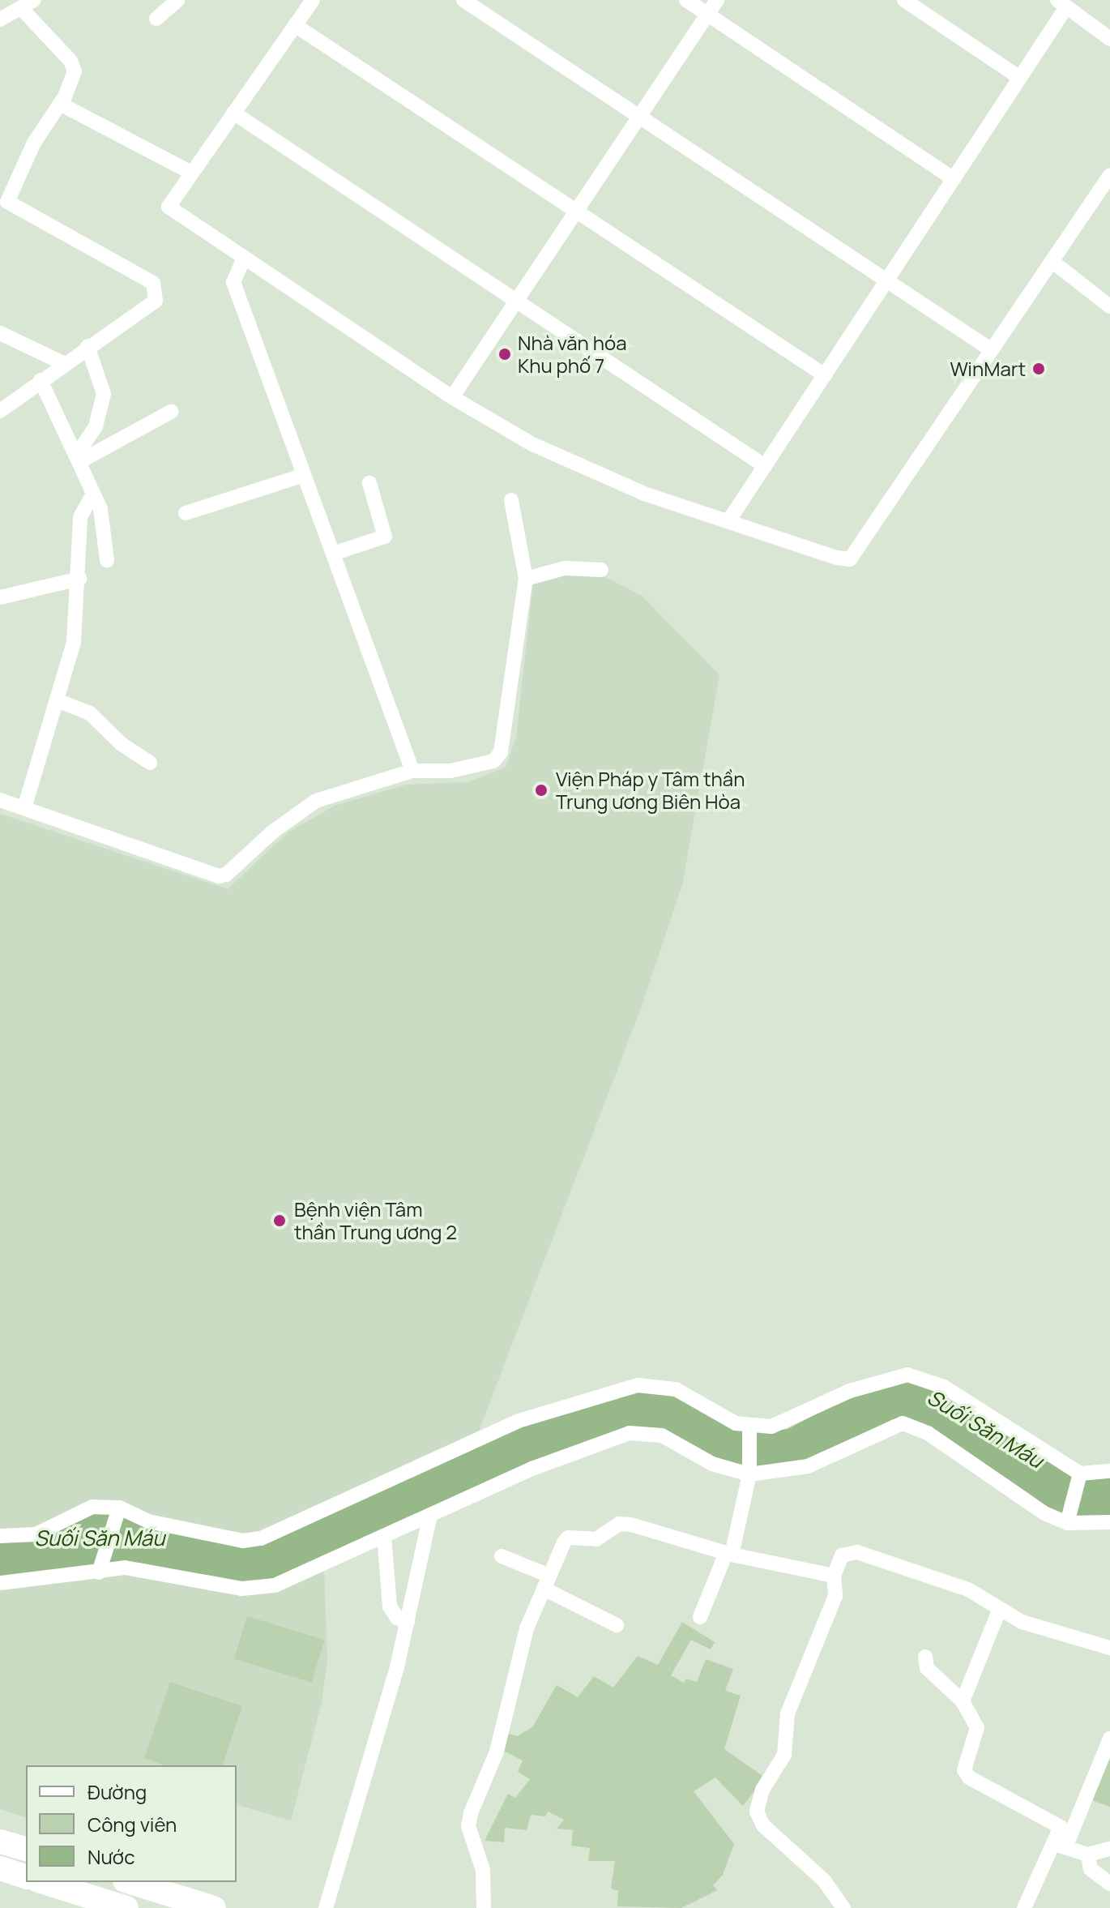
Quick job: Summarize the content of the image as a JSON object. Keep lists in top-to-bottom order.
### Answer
{
  "water": ["Suối Săn Máu"],
  "places": [
    "Nhà văn hóa Khu phố 7",
    "WinMart",
    "Viện Pháp y Tâm thần Trung ương Biên Hòa",
    "Bệnh viện Tâm thần Trung ương 2"
  ],
  "legend": ["Đường", "Công viên", "Nước"]
}
